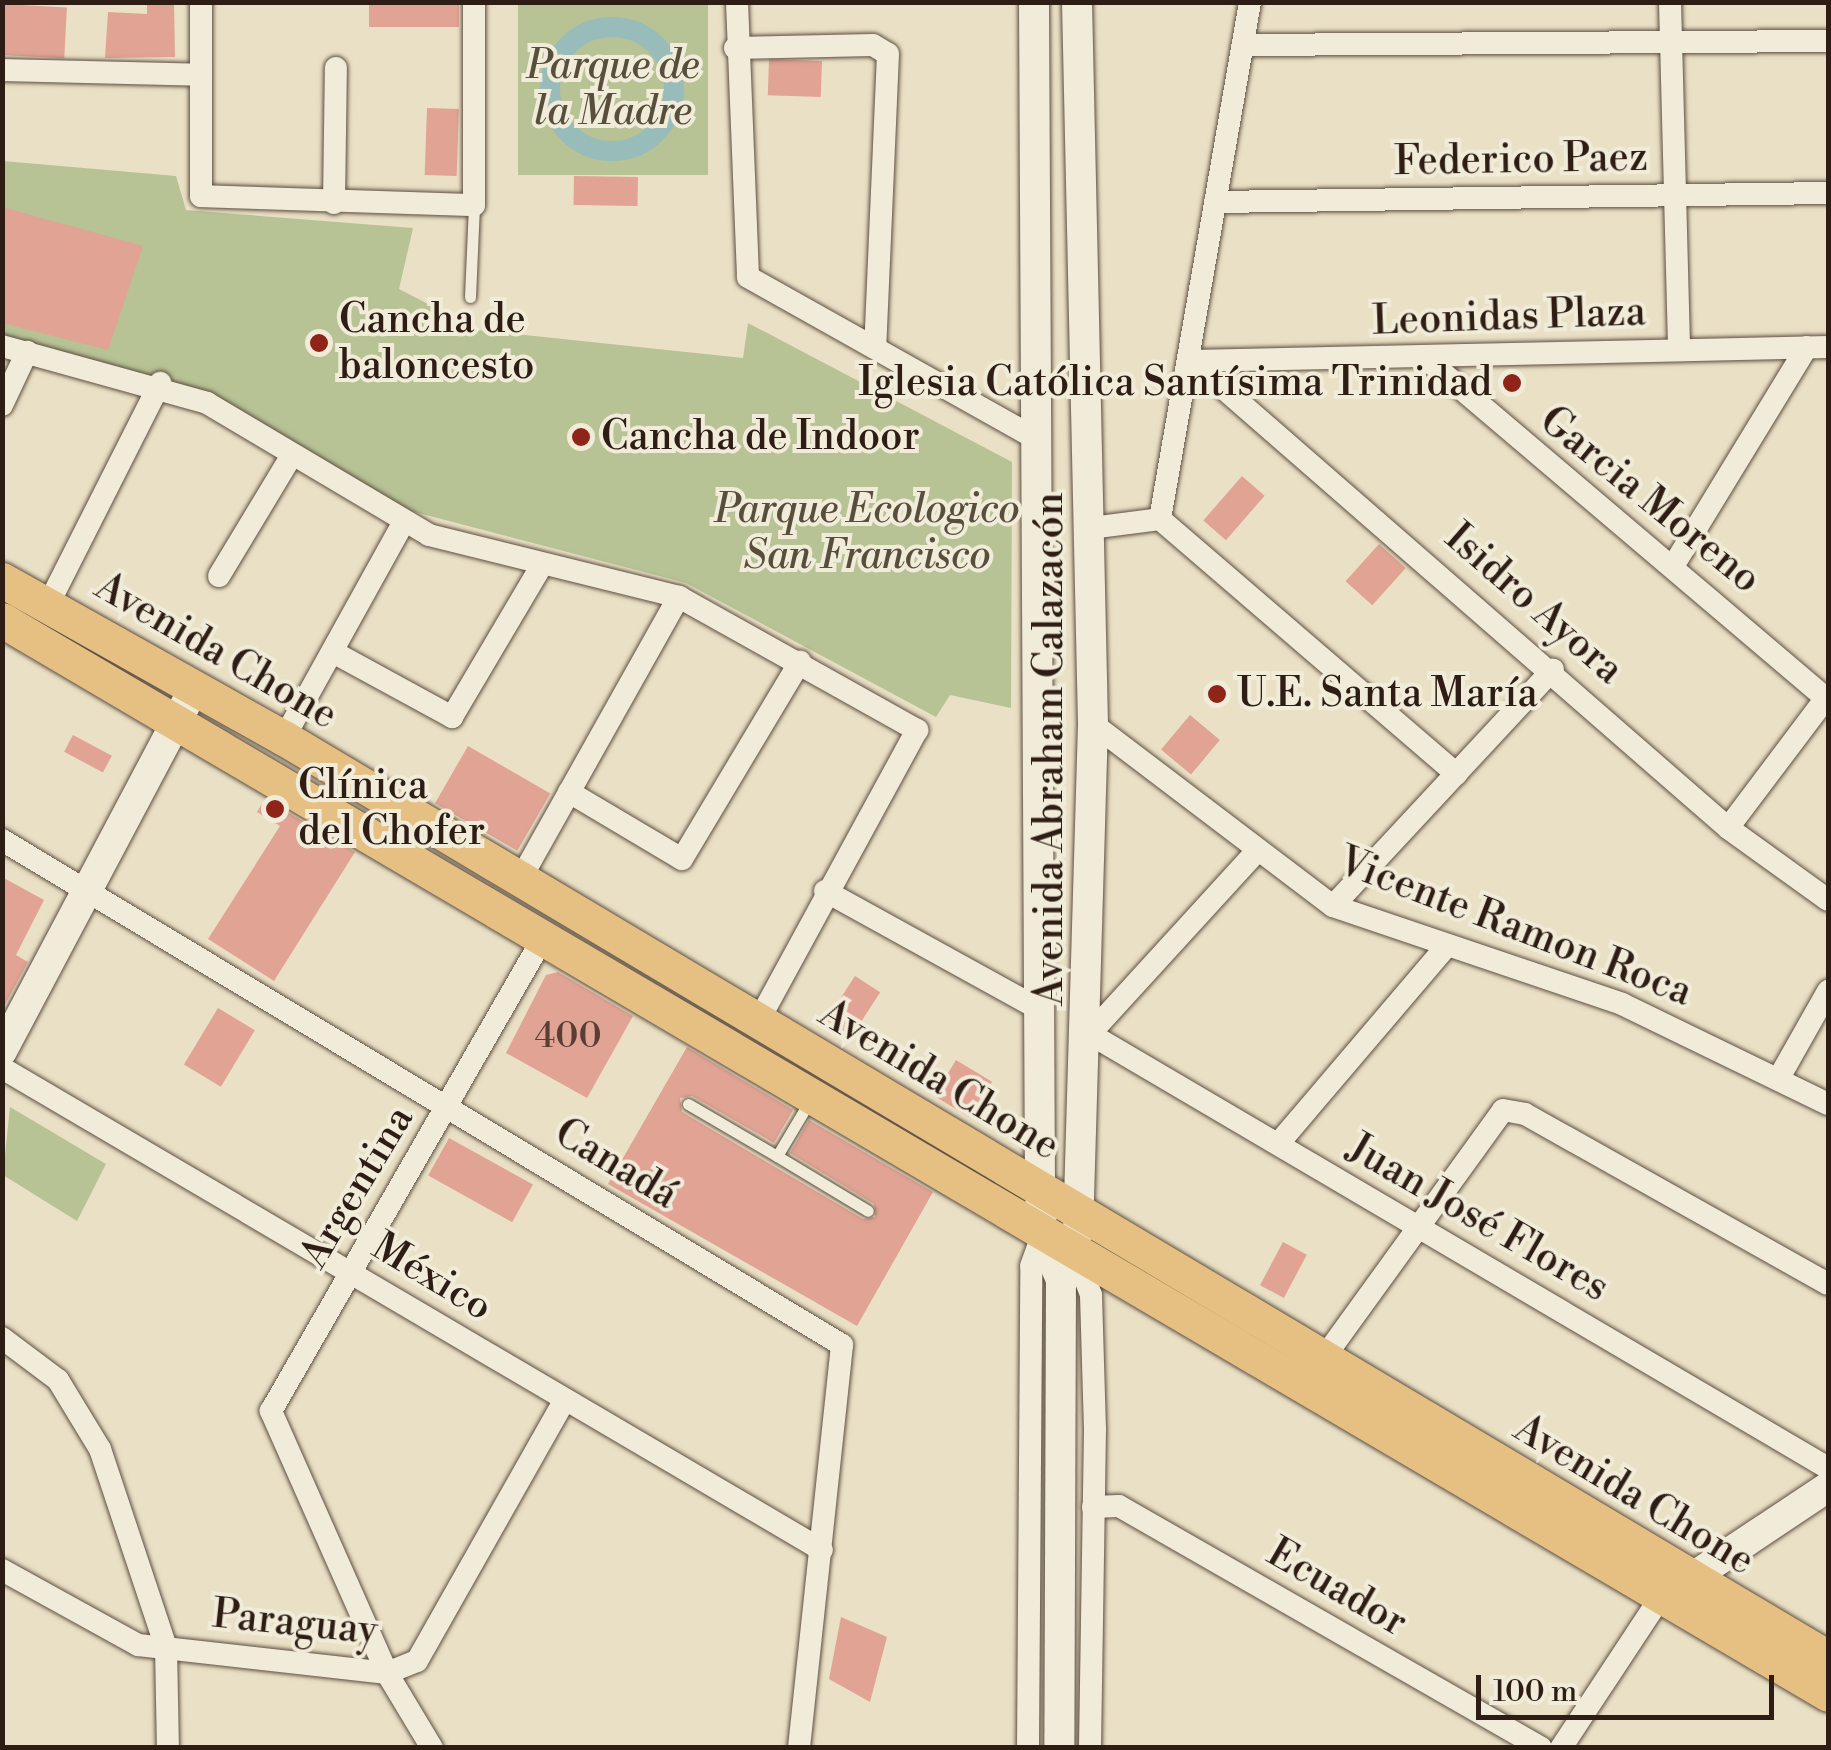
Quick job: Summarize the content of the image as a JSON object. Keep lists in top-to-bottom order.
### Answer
{
  "streets": {
    "main road": ["Avenida Chone", "Avenida Abraham Calazacón"],
    "street": [
      "Federico Paez",
      "Leonidas Plaza",
      "Garcia Moreno",
      "Isidro Ayora",
      "Vicente Ramon Roca",
      "Canadá",
      "Argentina",
      "Juan José Flores",
      "México",
      "Ecuador",
      "Paraguay"
    ]
  },
  "crossings": [
    ["Leonidas Plaza", "Garcia Moreno"],
    ["Leonidas Plaza", "Isidro Ayora"],
    ["Avenida Chone", "Avenida Abraham Calazacón"],
    ["Avenida Chone", "Argentina"],
    ["Avenida Abraham Calazacón", "Vicente Ramon Roca"],
    ["Avenida Abraham Calazacón", "Juan José Flores"],
    ["Avenida Abraham Calazacón", "Ecuador"],
    ["Canadá", "Argentina"],
    ["Canadá", "México"],
    ["Argentina", "México"],
    ["Argentina", "Paraguay"],
    ["México", "Paraguay"]
  ],
  "parks": ["Parque de la Madre", "Parque Ecologico San Francisco"],
  "places": [
    "Cancha de baloncesto",
    "Iglesia Católica Santísima Trinidad",
    "Cancha de Indoor",
    "U.E. Santa María",
    "Clínica del Chofer"
  ],
  "house_numbers": ["400"],
  "scale_bar": "100 m"
}
